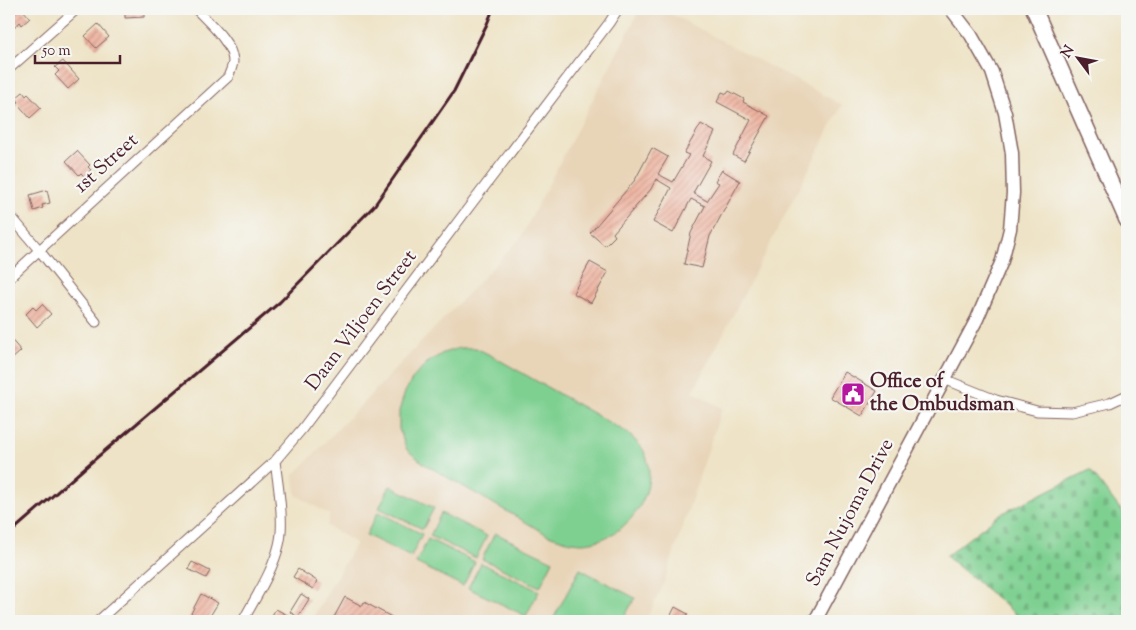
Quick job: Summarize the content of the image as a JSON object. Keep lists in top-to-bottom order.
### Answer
{
  "streets": {
    "main road": ["Sam Nujoma Drive"],
    "street": ["1st Street", "Daan Viljoen Street"]
  },
  "places": {
    "public building": ["Office of the Ombudsman"]
  },
  "scale_bar": "50 m",
  "north": "top left"
}
